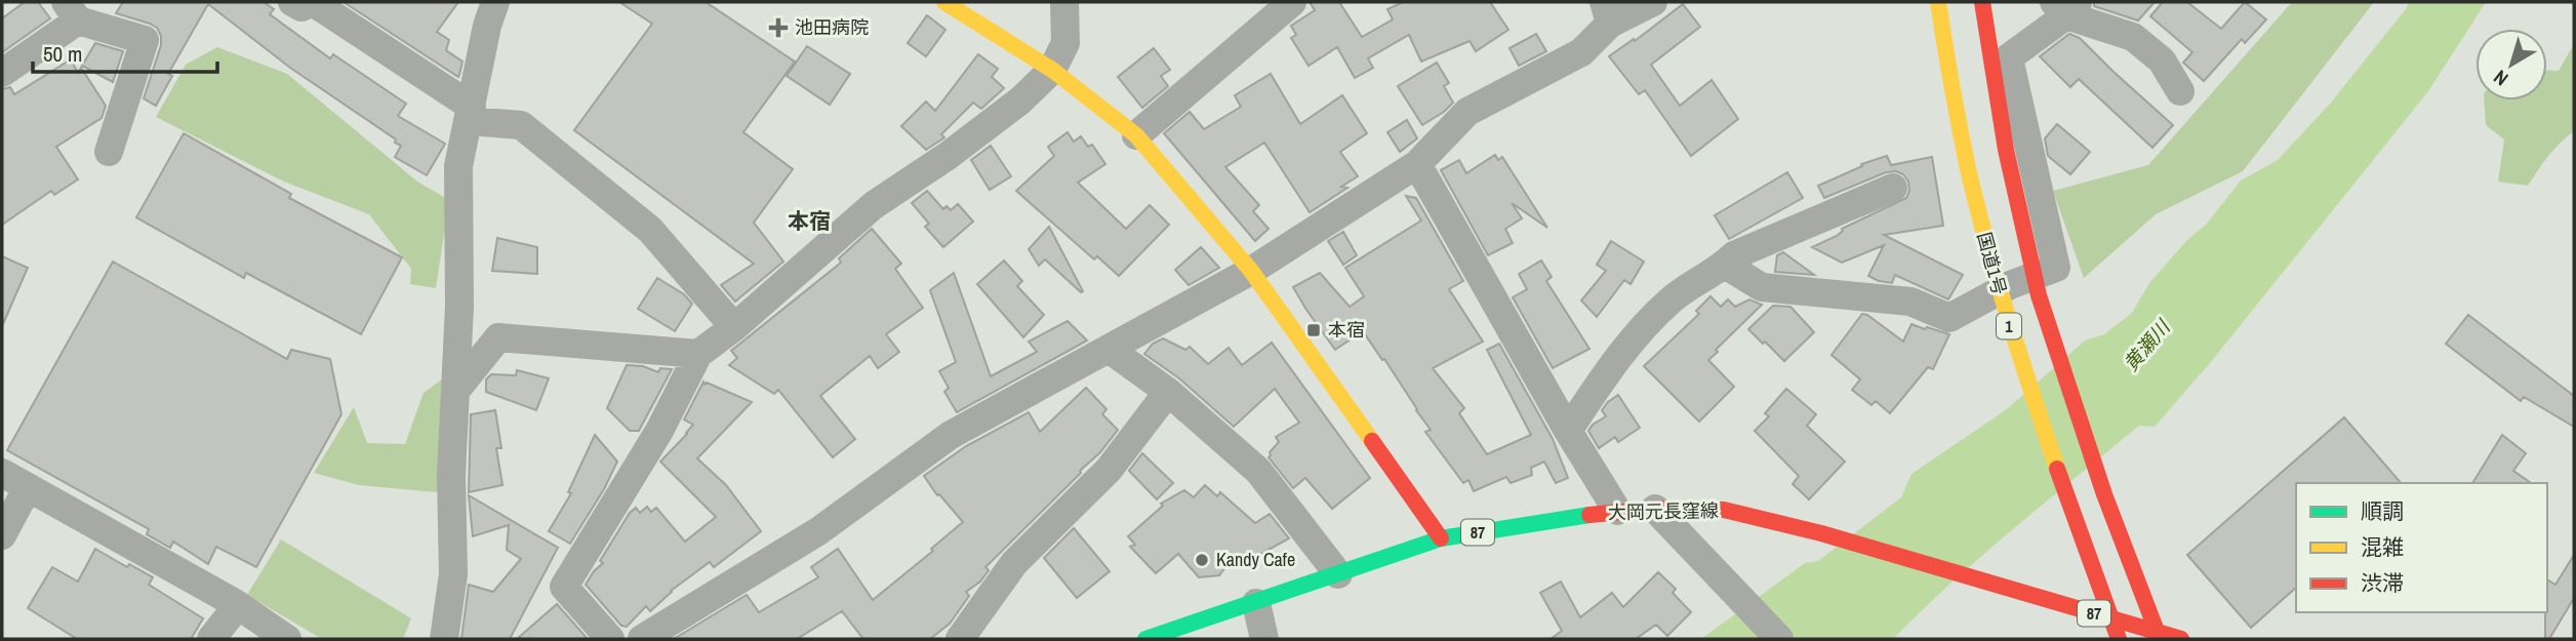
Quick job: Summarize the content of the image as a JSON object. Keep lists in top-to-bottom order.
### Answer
{
  "streets": {
    "main road": [
      "国道1号",
      "1",
      "大岡元長窪線",
      "87"
    ]
  },
  "districts": ["本宿"],
  "water": ["黄瀬川"],
  "places": {
    "health": ["池田病院"],
    "transit": ["本宿"],
    "other": ["Kandy Cafe"]
  },
  "legend": ["順調", "混雑", "渋滞"],
  "scale_bar": "50 m",
  "north": "bottom left"
}
